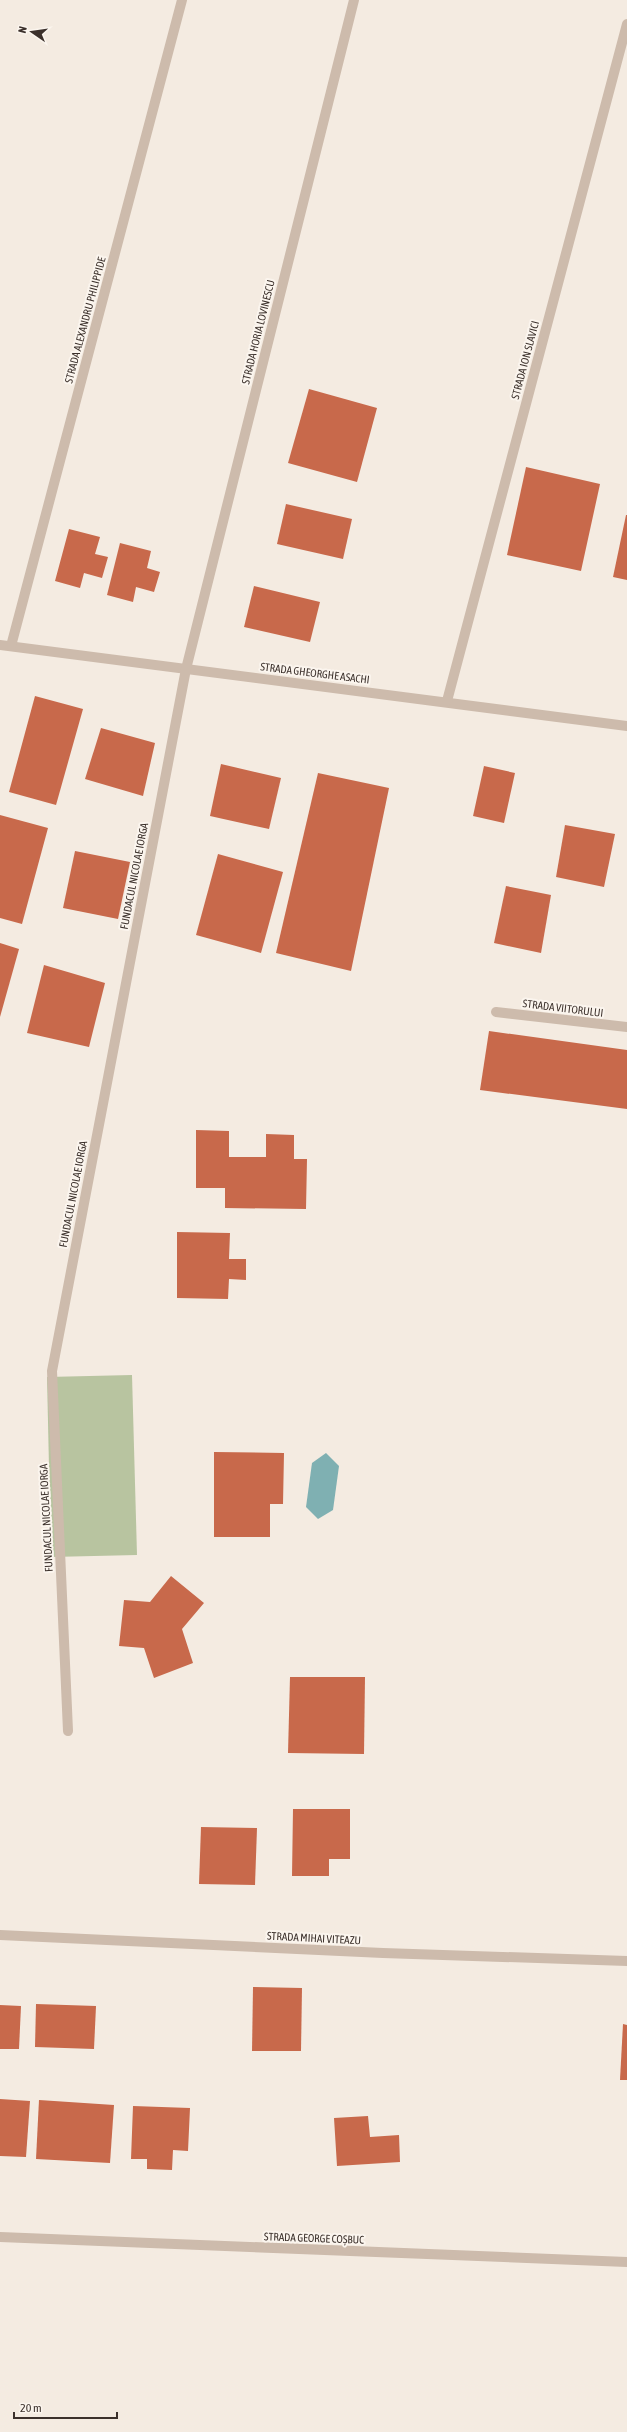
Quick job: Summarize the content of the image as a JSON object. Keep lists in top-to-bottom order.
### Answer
{
  "streets": {
    "street": [
      "STRADA ALEXANDRU PHILIPPIDE",
      "STRADA HORIA LOVINESCU",
      "STRADA ION SLAVICI",
      "STRADA GHEORGHE ASACHI",
      "FUNDACUL NICOLAE IORGA",
      "STRADA VIITORULUI",
      "STRADA MIHAI VITEAZU",
      "STRADA GEORGE COȘBUC"
    ]
  },
  "crossings": [
    ["STRADA ALEXANDRU PHILIPPIDE", "STRADA GHEORGHE ASACHI"],
    ["STRADA HORIA LOVINESCU", "STRADA GHEORGHE ASACHI"],
    ["STRADA HORIA LOVINESCU", "FUNDACUL NICOLAE IORGA"],
    ["STRADA ION SLAVICI", "STRADA GHEORGHE ASACHI"],
    ["STRADA GHEORGHE ASACHI", "FUNDACUL NICOLAE IORGA"]
  ],
  "scale_bar": "20 m",
  "north": "left"
}
